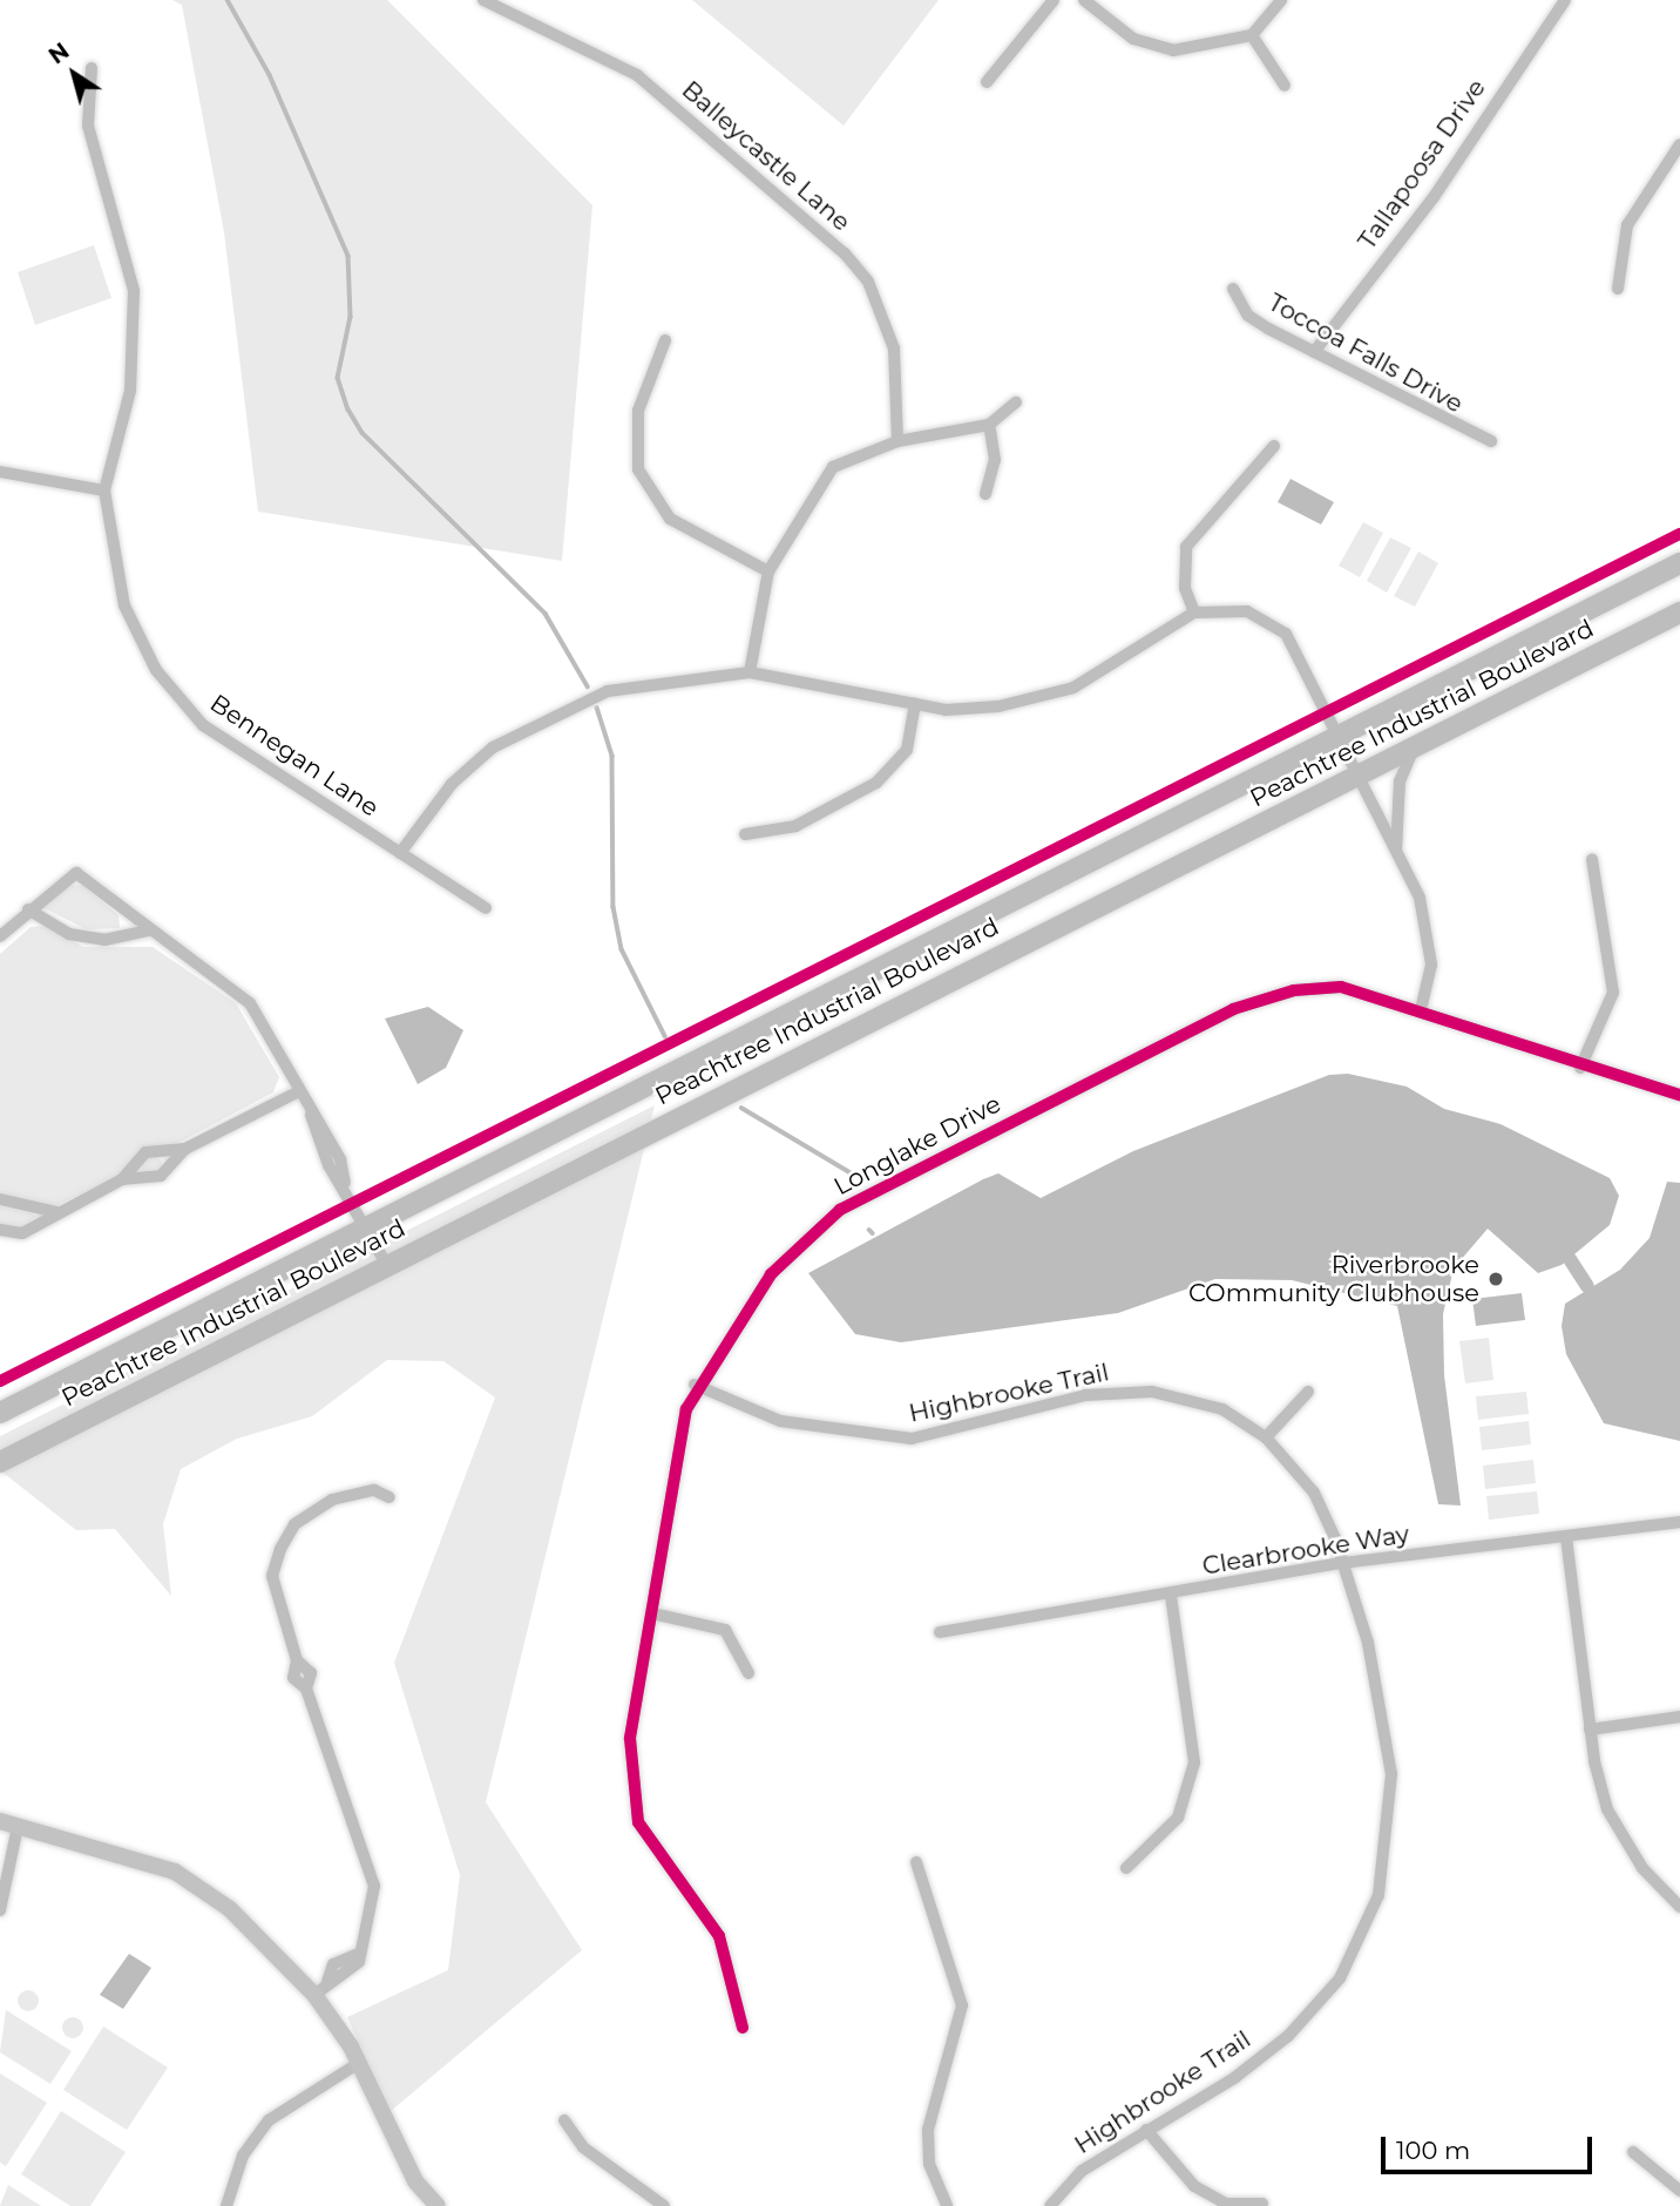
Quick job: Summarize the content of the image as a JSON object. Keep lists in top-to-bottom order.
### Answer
{
  "streets": {
    "highway": ["Peachtree Industrial Boulevard"],
    "street": [
      "Balleycastle Lane",
      "Tallapoosa Drive",
      "Toccoa Falls Drive",
      "Bennegan Lane",
      "Longlake Drive",
      "Highbrooke Trail",
      "Clearbrooke Way"
    ]
  },
  "crossings": [
    ["Tallapoosa Drive", "Toccoa Falls Drive"],
    ["Longlake Drive", "Highbrooke Trail"],
    ["Highbrooke Trail", "Clearbrooke Way"]
  ],
  "places": ["Riverbrooke COmmunity Clubhouse"],
  "scale_bar": "100 m",
  "north": "top left"
}
